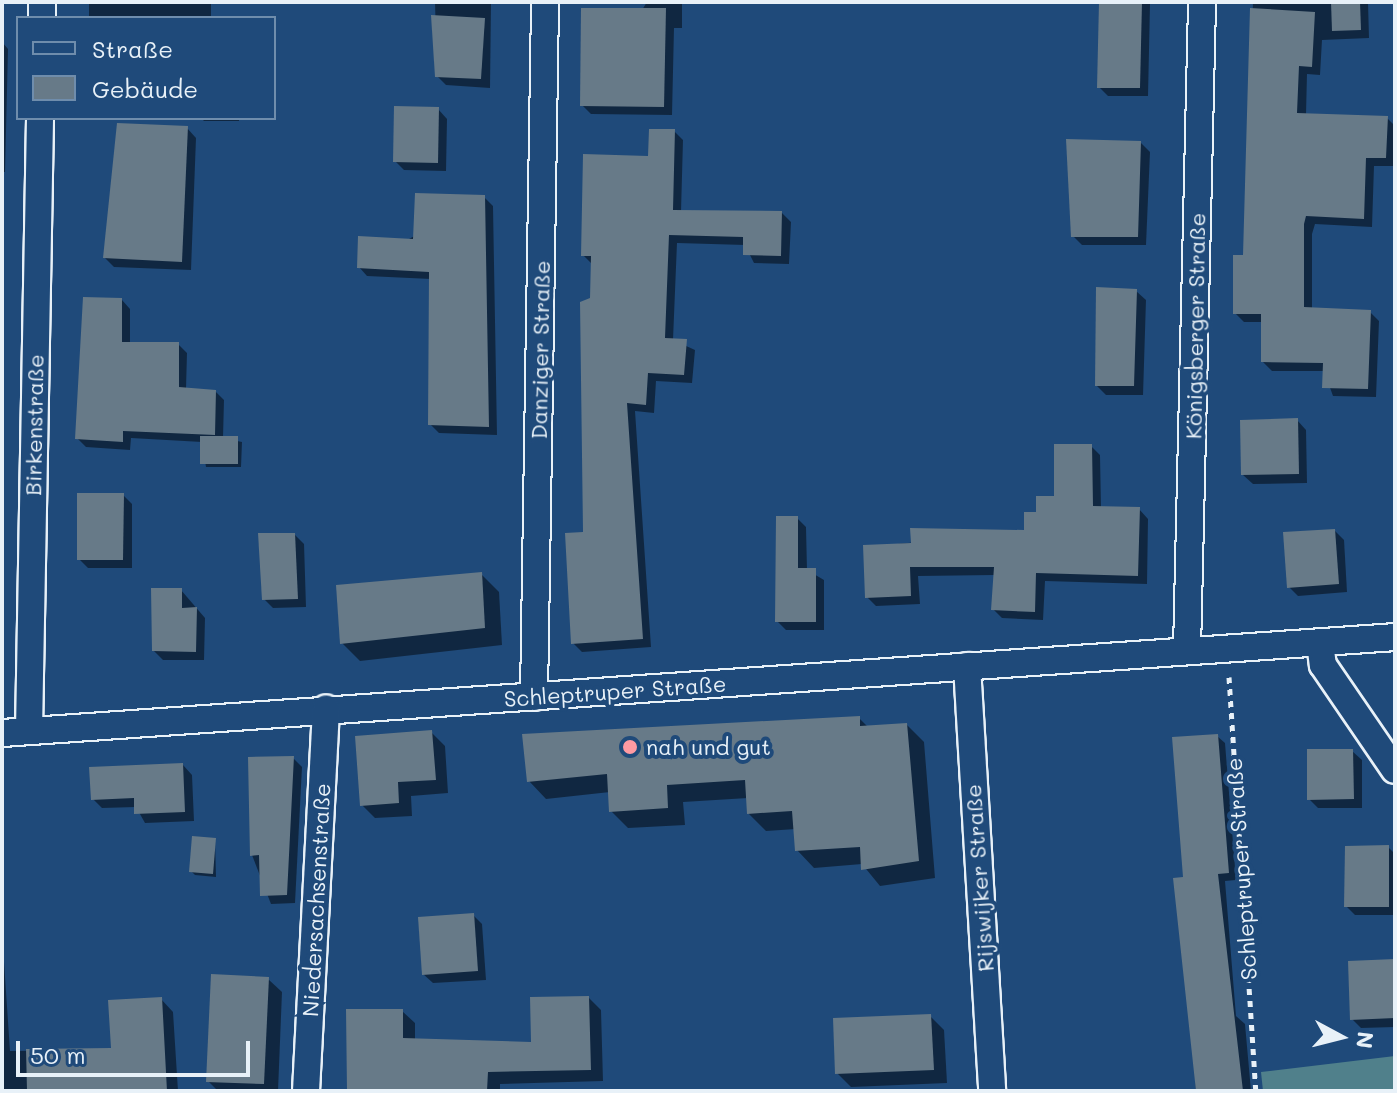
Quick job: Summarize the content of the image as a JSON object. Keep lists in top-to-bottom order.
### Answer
{
  "streets": {
    "street": [
      "Königsberger Straße",
      "Danziger Straße",
      "Birkenstraße",
      "Schleptruper Straße",
      "Rijswijker Straße",
      "Niedersachsenstraße"
    ]
  },
  "crossings": [
    ["Königsberger Straße", "Schleptruper Straße"],
    ["Danziger Straße", "Schleptruper Straße"],
    ["Birkenstraße", "Schleptruper Straße"],
    ["Schleptruper Straße", "Rijswijker Straße"],
    ["Schleptruper Straße", "Niedersachsenstraße"]
  ],
  "places": ["nah und gut"],
  "legend": ["Straße", "Gebäude"],
  "scale_bar": "50 m",
  "north": "right"
}
